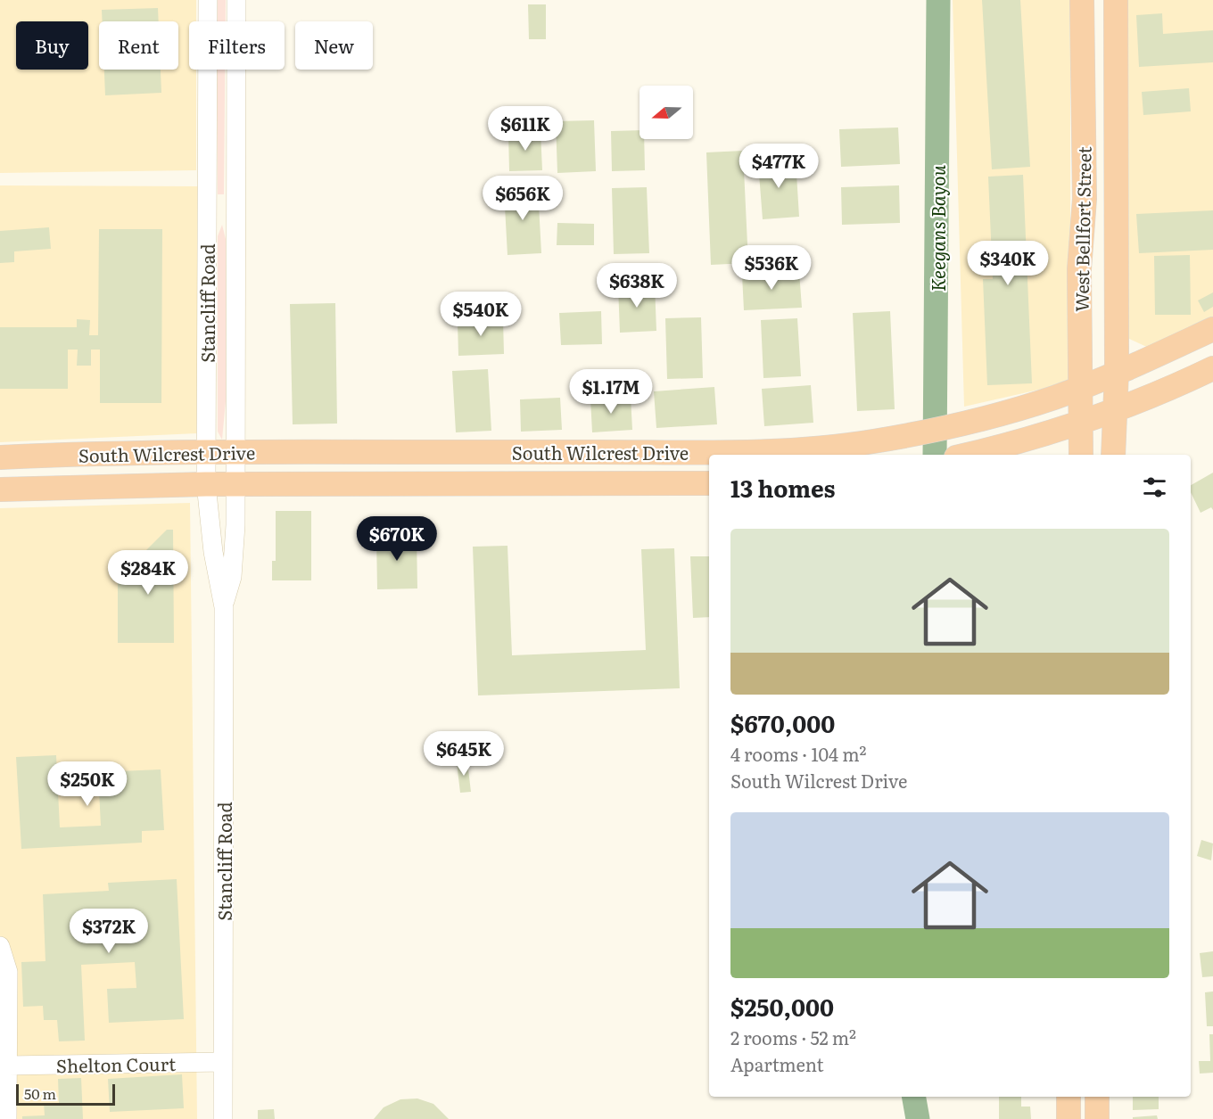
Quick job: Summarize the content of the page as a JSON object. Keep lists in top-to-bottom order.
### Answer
{
  "streets": {
    "main road": ["West Bellfort Street", "South Wilcrest Drive"],
    "street": ["Stancliff Road", "Shelton Court"]
  },
  "crossings": [
    ["West Bellfort Street", "South Wilcrest Drive"],
    ["Stancliff Road", "South Wilcrest Drive"],
    ["Stancliff Road", "Shelton Court"]
  ],
  "water": ["Keegans Bayou"],
  "scale_bar": "50 m",
  "north": "left",
  "page": {
    "chip": [
      "Buy",
      "Rent",
      "Filters",
      "New"
    ],
    "price": [
      "$611K",
      "$477K",
      "$656K",
      "$340K",
      "$536K",
      "$638K",
      "$540K",
      "$1.17M",
      "$670K",
      "$284K",
      "$645K",
      "$250K",
      "$372K"
    ],
    "heading": "13 homes",
    "list": [
      {
        "name": "$670,000",
        "note": "4 rooms · 104 m² · South Wilcrest Drive"
      },
      {
        "name": "$250,000",
        "note": "2 rooms · 52 m² · Apartment"
      }
    ],
    "scale": "50 m"
  }
}
